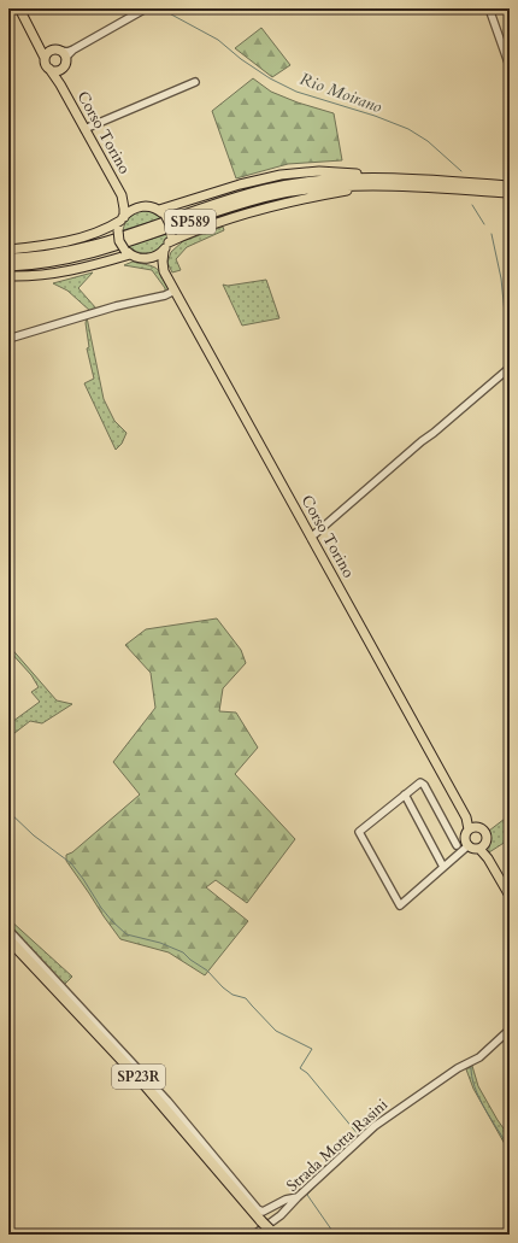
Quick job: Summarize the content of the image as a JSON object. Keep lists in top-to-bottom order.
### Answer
{
  "streets": {
    "highway": ["SP23R"],
    "main road": ["Corso Torino", "SP589"],
    "street": ["Strada Motta Rasini"]
  },
  "crossings": [
    ["SP23R", "Strada Motta Rasini"]
  ],
  "water": ["Rio Moirano"]
}
